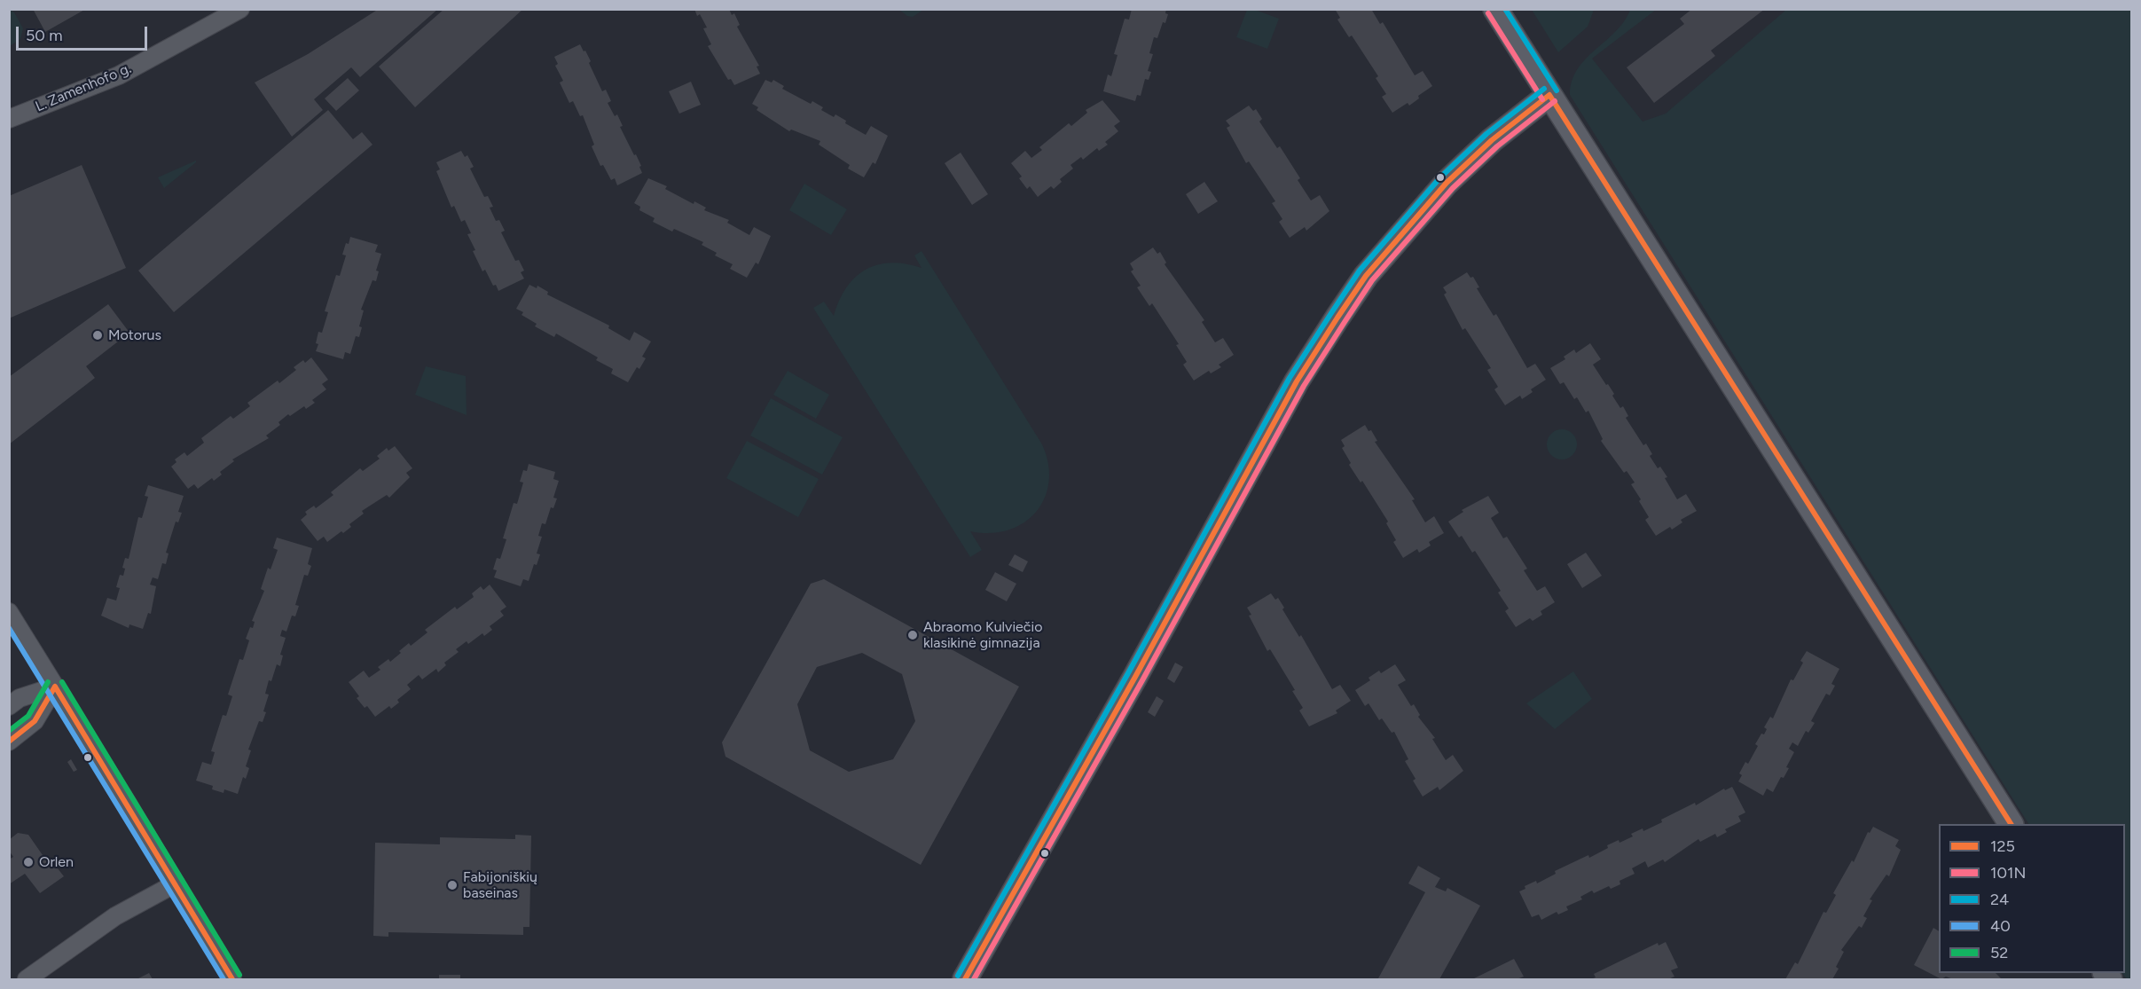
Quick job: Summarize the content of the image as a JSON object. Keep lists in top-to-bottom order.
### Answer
{
  "streets": {
    "street": ["L. Zamenhofo g."]
  },
  "places": [
    "Motorus",
    "Abraomo Kulviečio klasikinė gimnazija",
    "Orlen",
    "Fabijoniškių baseinas"
  ],
  "lines": [
    "transit line 24",
    "transit line 101N",
    "transit line 125",
    "transit line 40",
    "transit line 52"
  ],
  "legend": [
    "125",
    "101N",
    "24",
    "40",
    "52"
  ],
  "scale_bar": "50 m"
}
